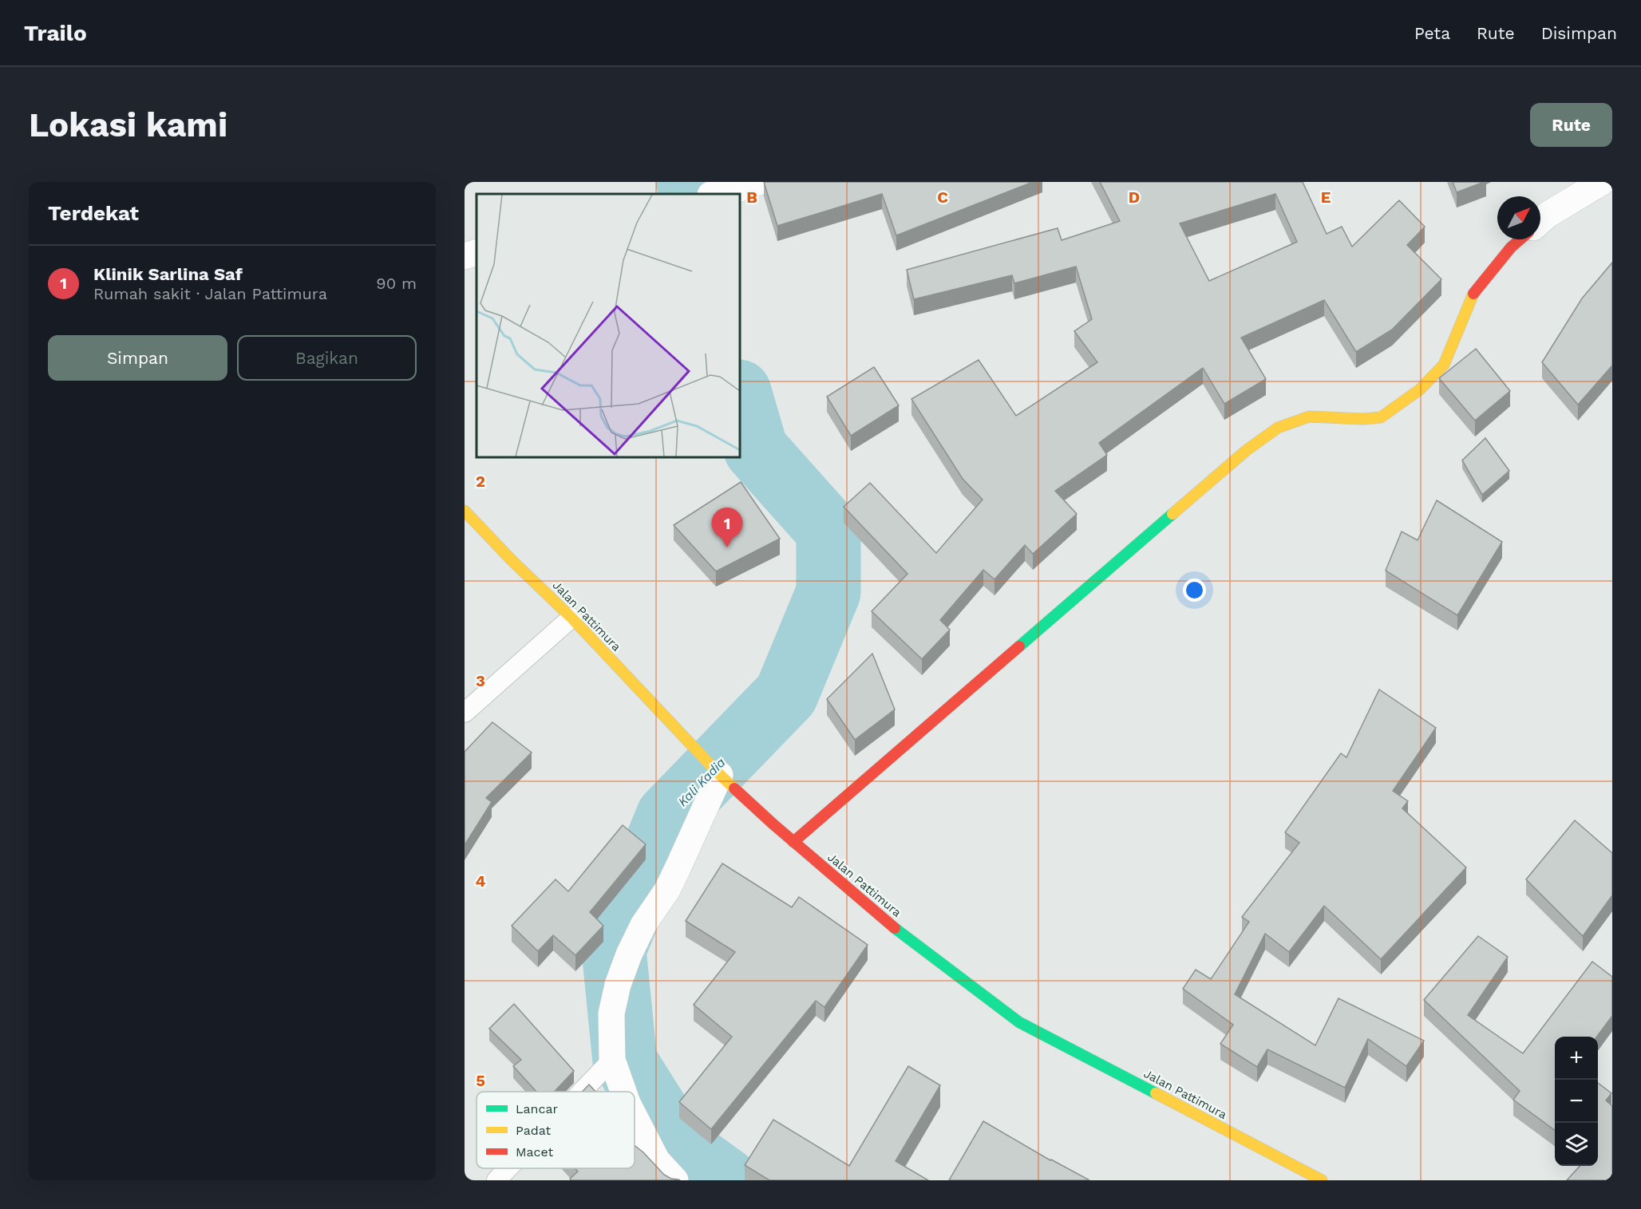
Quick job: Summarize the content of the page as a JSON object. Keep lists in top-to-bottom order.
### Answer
{
  "streets": {
    "main road": ["Jalan Pattimura"]
  },
  "water": ["Kali Kadia"],
  "legend": ["Lancar", "Padat", "Macet"],
  "north": "top right",
  "page": {
    "header": "Trailo",
    "nav": ["Peta", "Rute", "Disimpan"],
    "buttons": [
      "Rute",
      ["Simpan", "Bagikan"]
    ],
    "title": "Lokasi kami",
    "heading": "Terdekat",
    "list": [
      {
        "mark": "1",
        "name": "Klinik Sarlina Saf",
        "note": "Rumah sakit · Jalan Pattimura",
        "value": "90 m"
      }
    ],
    "pins": "1",
    "map_buttons": ["+", "−"]
  },
  "grid": {
    "columns": [
      "B",
      "C",
      "D",
      "E"
    ],
    "rows": [
      "2",
      "3",
      "4",
      "5"
    ]
  }
}
